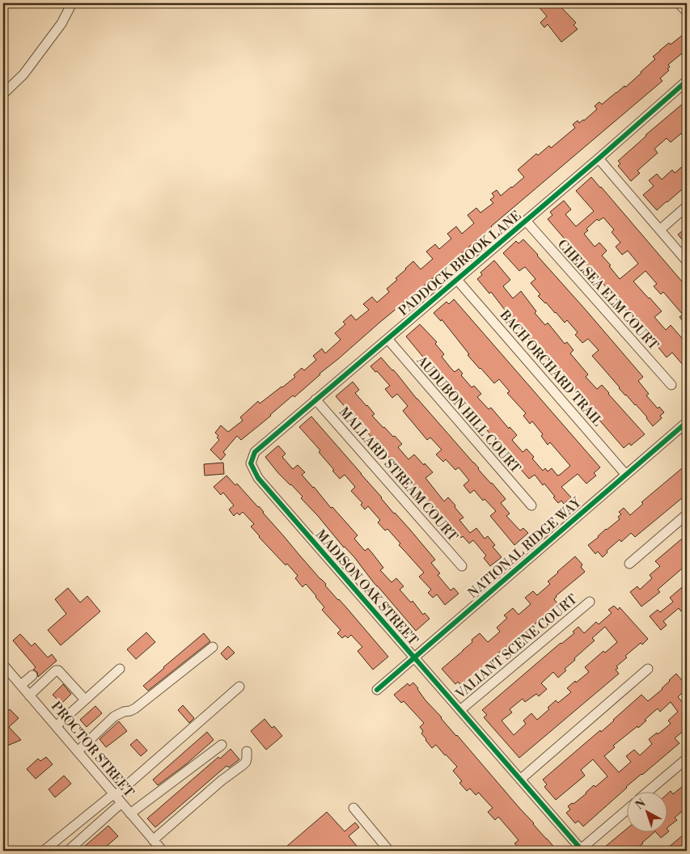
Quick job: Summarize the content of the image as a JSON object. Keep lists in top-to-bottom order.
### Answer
{
  "streets": {
    "street": [
      "PADDOCK BROOK LANE",
      "CHELSEA ELM COURT",
      "BACH ORCHARD TRAIL",
      "AUDUBON HILL COURT",
      "MALLARD STREAM COURT",
      "NATIONAL RIDGE WAY",
      "MADISON OAK STREET",
      "VALIANT SCENE COURT",
      "PROCTOR STREET"
    ]
  },
  "crossings": [
    ["PADDOCK BROOK LANE", "CHELSEA ELM COURT"],
    ["PADDOCK BROOK LANE", "BACH ORCHARD TRAIL"],
    ["PADDOCK BROOK LANE", "AUDUBON HILL COURT"],
    ["PADDOCK BROOK LANE", "MALLARD STREAM COURT"],
    ["PADDOCK BROOK LANE", "MADISON OAK STREET"],
    ["BACH ORCHARD TRAIL", "NATIONAL RIDGE WAY"],
    ["NATIONAL RIDGE WAY", "MADISON OAK STREET"],
    ["MADISON OAK STREET", "VALIANT SCENE COURT"]
  ],
  "north": "top left"
}
